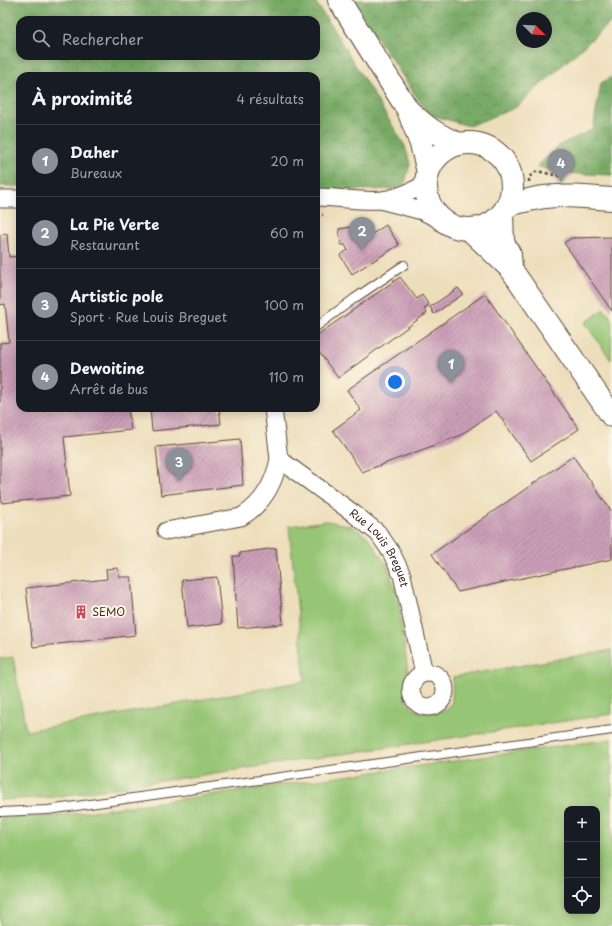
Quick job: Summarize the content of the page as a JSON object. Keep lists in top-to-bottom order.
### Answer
{
  "streets": {
    "street": ["Rue Louis Breguet"]
  },
  "places": {
    "building": ["SEMO"]
  },
  "north": "bottom right",
  "page": {
    "search": "Rechercher",
    "heading": ["À proximité", "4 résultats"],
    "list": [
      {
        "mark": "1",
        "name": "Daher",
        "note": "Bureaux",
        "value": "20 m"
      },
      {
        "mark": "2",
        "name": "La Pie Verte",
        "note": "Restaurant",
        "value": "60 m"
      },
      {
        "mark": "3",
        "name": "Artistic pole",
        "note": "Sport · Rue Louis Breguet",
        "value": "100 m"
      },
      {
        "mark": "4",
        "name": "Dewoitine",
        "note": "Arrêt de bus",
        "value": "110 m"
      }
    ],
    "pins": [
      "4",
      "2",
      "1",
      "3"
    ],
    "map_buttons": ["+", "−"]
  }
}
